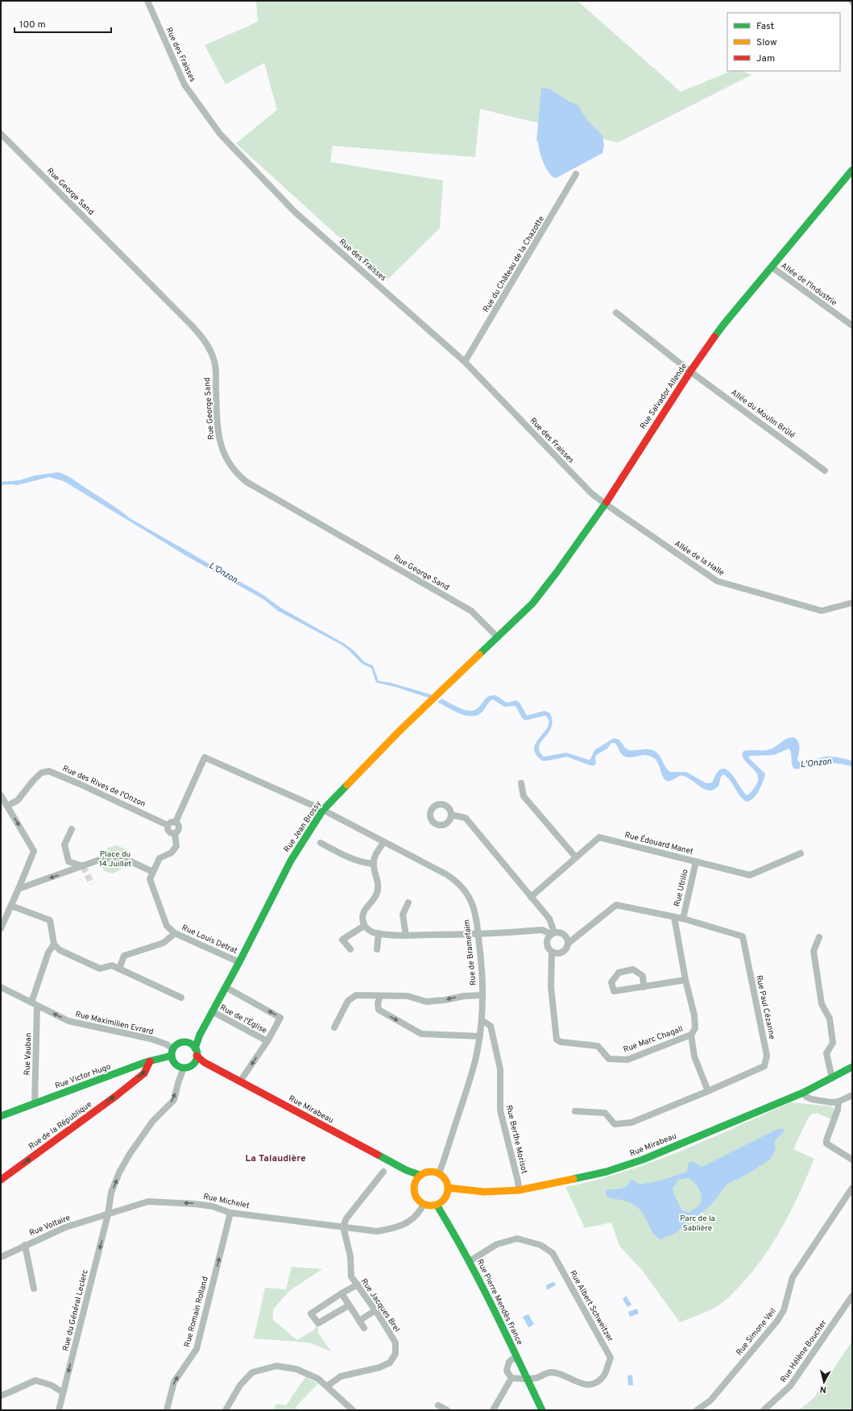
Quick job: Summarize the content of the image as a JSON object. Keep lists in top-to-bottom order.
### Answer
{
  "streets": {
    "street": [
      "Rue des Fraisses",
      "Rue George Sand",
      "Rue du Château de la Chazotte",
      "Allée de l'Industrie",
      "Rue Salvador Allende",
      "Allée du Moulin Brûlé",
      "Allée de la Halle",
      "Rue des Rives de l'Onzon",
      "Rue Jean Brossy",
      "Rue Édouard Manet",
      "Rue Utrillo",
      "Rue Louis Detrat",
      "Rue de Bramefaim",
      "Rue Paul Cézanne",
      "Rue de l'Église",
      "Rue Maximilien Evrard",
      "Rue Marc Chagall",
      "Rue Vauban",
      "Rue Victor Hugo",
      "Rue Mirabeau",
      "Rue de la République",
      "Rue Berthe Morisot",
      "Rue Michelet",
      "Rue Voltaire",
      "Rue Pierre Mendès France",
      "Rue Jacques Brel",
      "Rue Albert Schweitzer",
      "Rue du Général Leclerc",
      "Rue Romain Rolland",
      "Rue Simone Veil",
      "Rue Hélène Boucher"
    ]
  },
  "crossings": [
    ["Rue des Fraisses", "Rue du Château de la Chazotte"],
    ["Rue des Fraisses", "Rue Salvador Allende"],
    ["Rue des Fraisses", "Allée de la Halle"],
    ["Rue George Sand", "Rue Salvador Allende"],
    ["Rue George Sand", "Rue Jean Brossy"],
    ["Allée de l'Industrie", "Rue Salvador Allende"],
    ["Rue Salvador Allende", "Allée du Moulin Brûlé"],
    ["Rue Salvador Allende", "Allée de la Halle"],
    ["Rue Salvador Allende", "Rue Jean Brossy"],
    ["Rue des Rives de l'Onzon", "Rue Louis Detrat"],
    ["Rue des Rives de l'Onzon", "Rue de Bramefaim"],
    ["Rue Jean Brossy", "Rue Louis Detrat"],
    ["Rue Jean Brossy", "Rue de Bramefaim"],
    ["Rue Jean Brossy", "Rue de l'Église"],
    ["Rue Jean Brossy", "Rue Maximilien Evrard"],
    ["Rue Jean Brossy", "Rue Victor Hugo"],
    ["Rue Jean Brossy", "Rue Mirabeau"],
    ["Rue Jean Brossy", "Rue du Général Leclerc"],
    ["Rue Édouard Manet", "Rue Utrillo"],
    ["Rue Utrillo", "Rue Paul Cézanne"],
    ["Rue Louis Detrat", "Rue de Bramefaim"],
    ["Rue de Bramefaim", "Rue Mirabeau"],
    ["Rue de Bramefaim", "Rue Berthe Morisot"],
    ["Rue de Bramefaim", "Rue Michelet"],
    ["Rue de Bramefaim", "Rue Pierre Mendès France"],
    ["Rue Paul Cézanne", "Rue Marc Chagall"],
    ["Rue de l'Église", "Rue Mirabeau"],
    ["Rue Maximilien Evrard", "Rue Vauban"],
    ["Rue Maximilien Evrard", "Rue Victor Hugo"],
    ["Rue Maximilien Evrard", "Rue Mirabeau"],
    ["Rue Maximilien Evrard", "Rue du Général Leclerc"],
    ["Rue Vauban", "Rue Victor Hugo"],
    ["Rue Victor Hugo", "Rue Mirabeau"],
    ["Rue Victor Hugo", "Rue de la République"],
    ["Rue Victor Hugo", "Rue du Général Leclerc"],
    ["Rue Mirabeau", "Rue Berthe Morisot"],
    ["Rue Mirabeau", "Rue Michelet"],
    ["Rue Mirabeau", "Rue Pierre Mendès France"],
    ["Rue Mirabeau", "Rue du Général Leclerc"],
    ["Rue Michelet", "Rue Voltaire"],
    ["Rue Michelet", "Rue Pierre Mendès France"],
    ["Rue Michelet", "Rue Jacques Brel"],
    ["Rue Michelet", "Rue du Général Leclerc"],
    ["Rue Michelet", "Rue Romain Rolland"],
    ["Rue Voltaire", "Rue du Général Leclerc"],
    ["Rue Pierre Mendès France", "Rue Albert Schweitzer"]
  ],
  "one_way": ["Rue de la République", "Rue Michelet", "Rue Romain Rolland"],
  "districts": ["La Talaudière"],
  "water": ["L'Onzon"],
  "parks": ["Place du 14 Juillet", "Parc de la Sablière"],
  "legend": ["Fast", "Slow", "Jam"],
  "scale_bar": "100 m",
  "north": "bottom"
}
